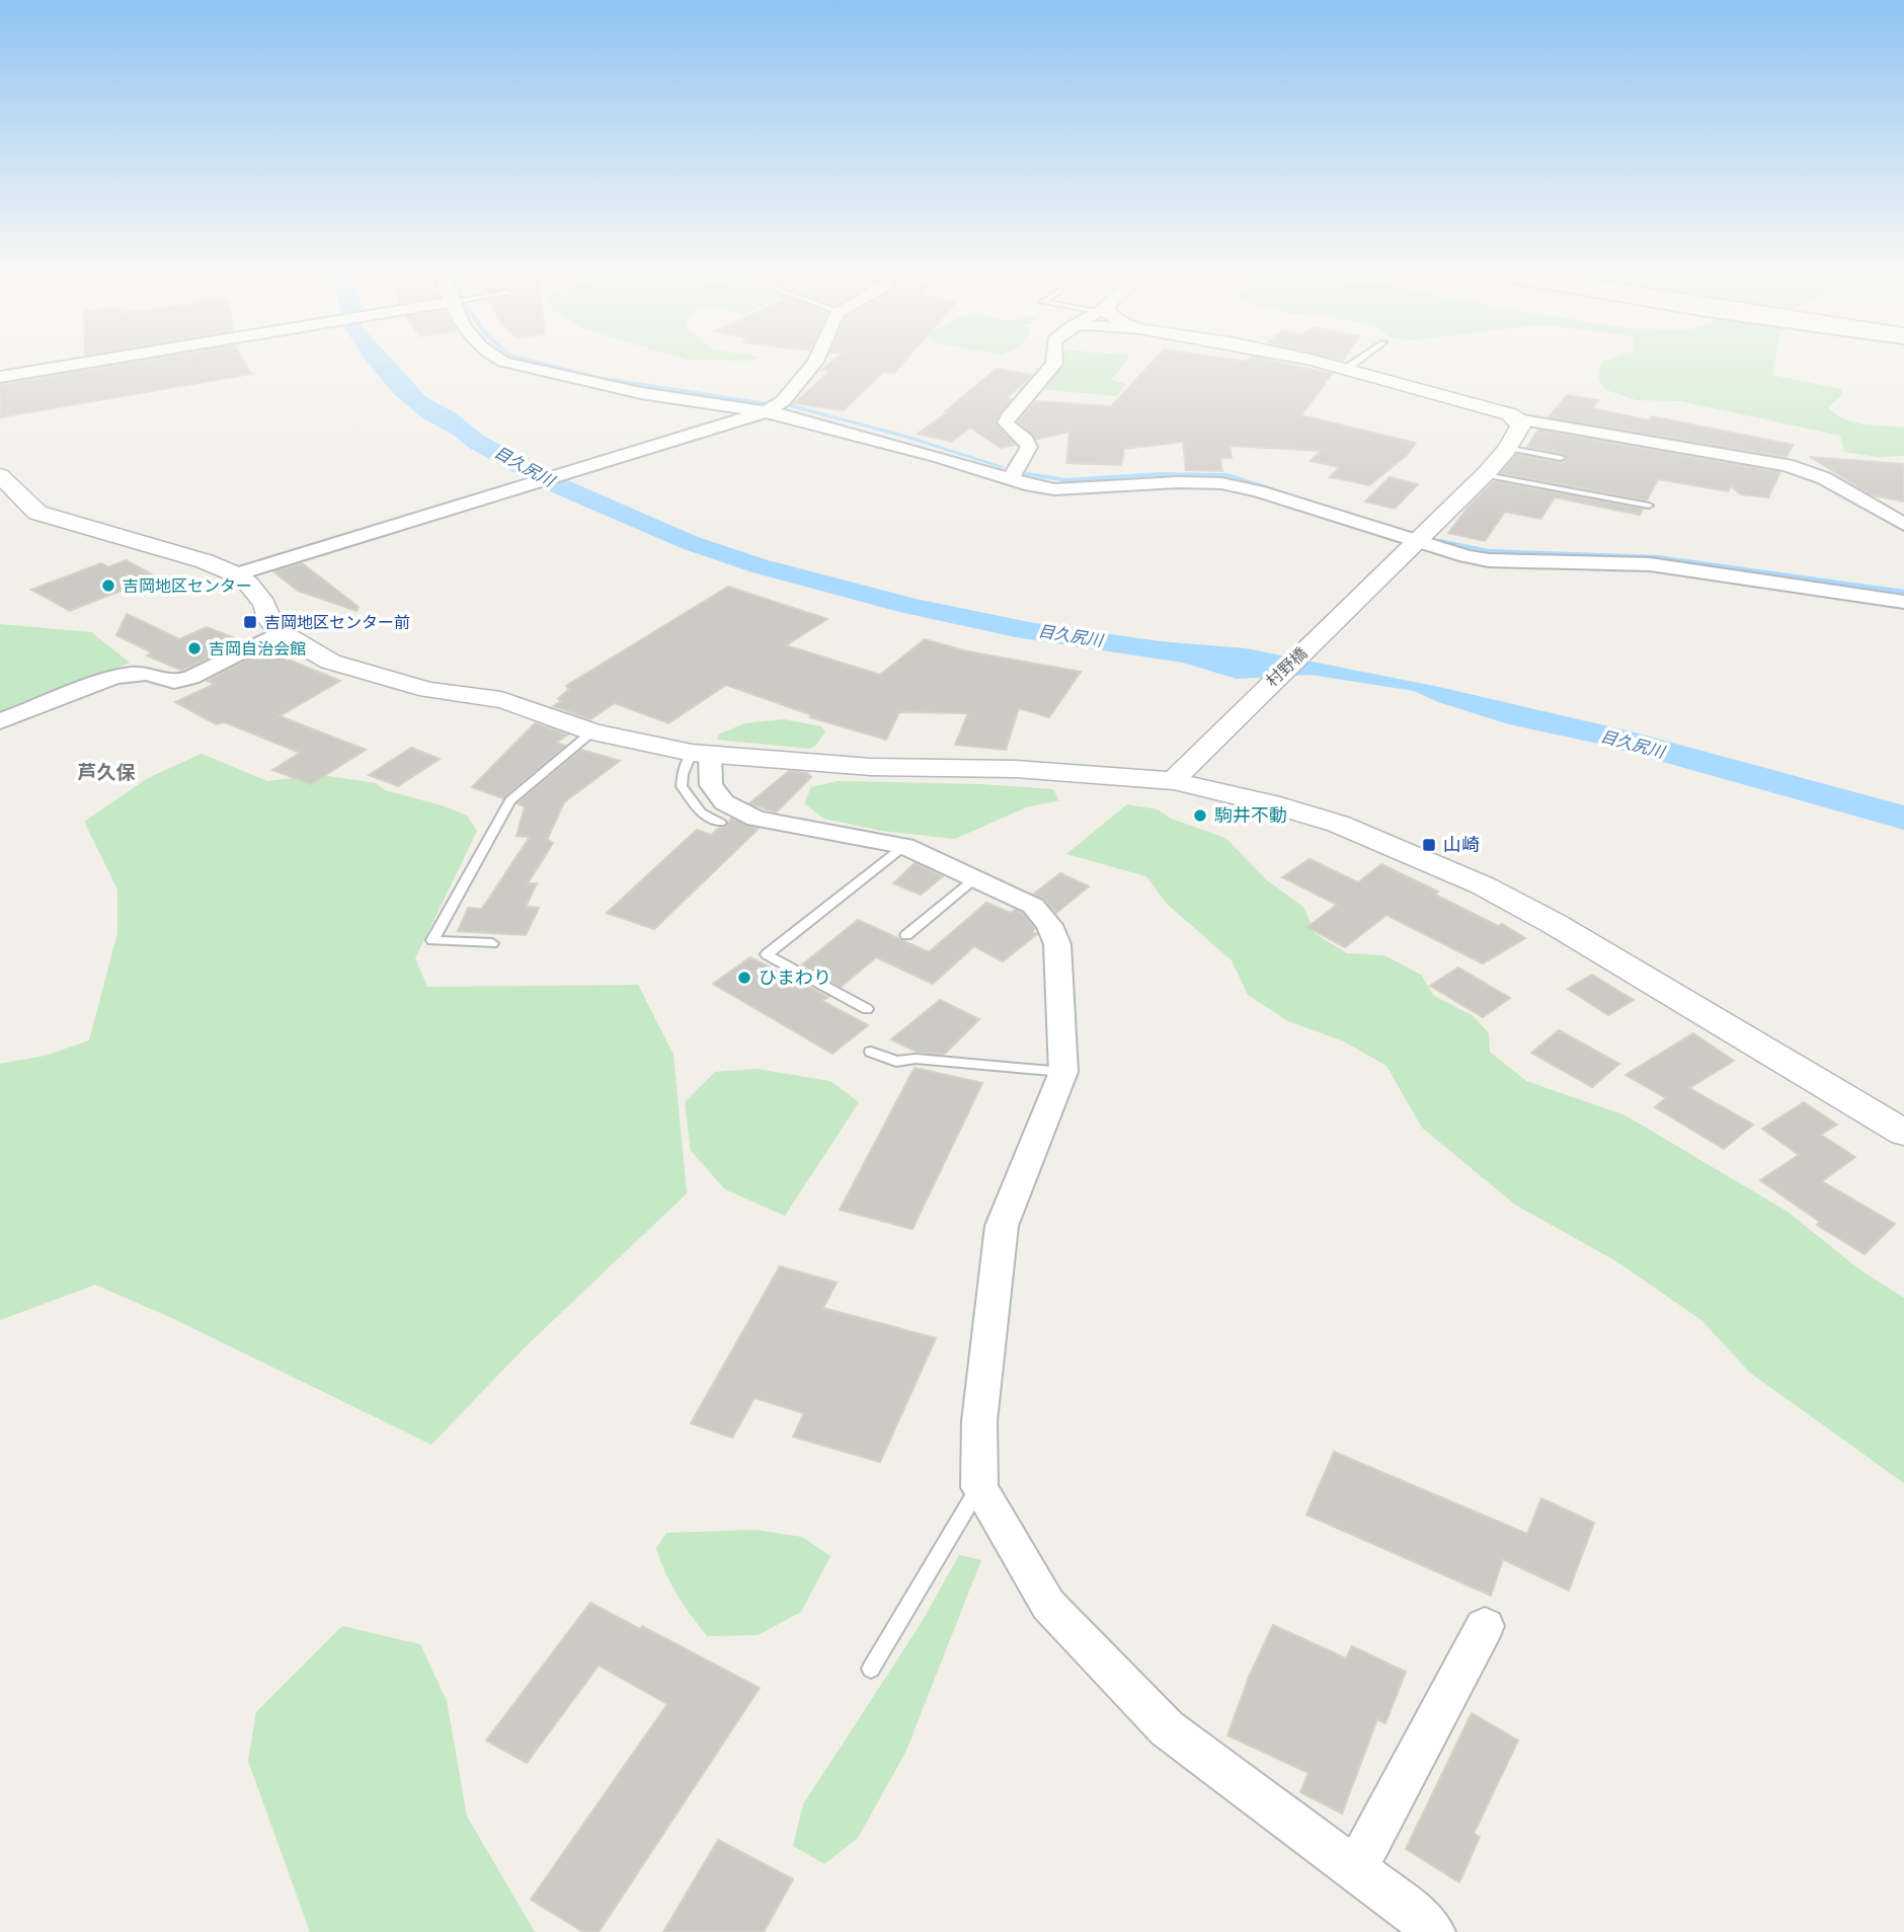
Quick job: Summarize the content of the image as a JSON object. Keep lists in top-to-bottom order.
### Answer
{
  "streets": {
    "street": ["村野橋"]
  },
  "districts": ["芦久保"],
  "water": ["目久尻川"],
  "places": {
    "other": [
      "吉岡地区センター",
      "吉岡自治会館",
      "駒井不動",
      "ひまわり"
    ],
    "transit": ["吉岡地区センター前", "山崎"]
  }
}
